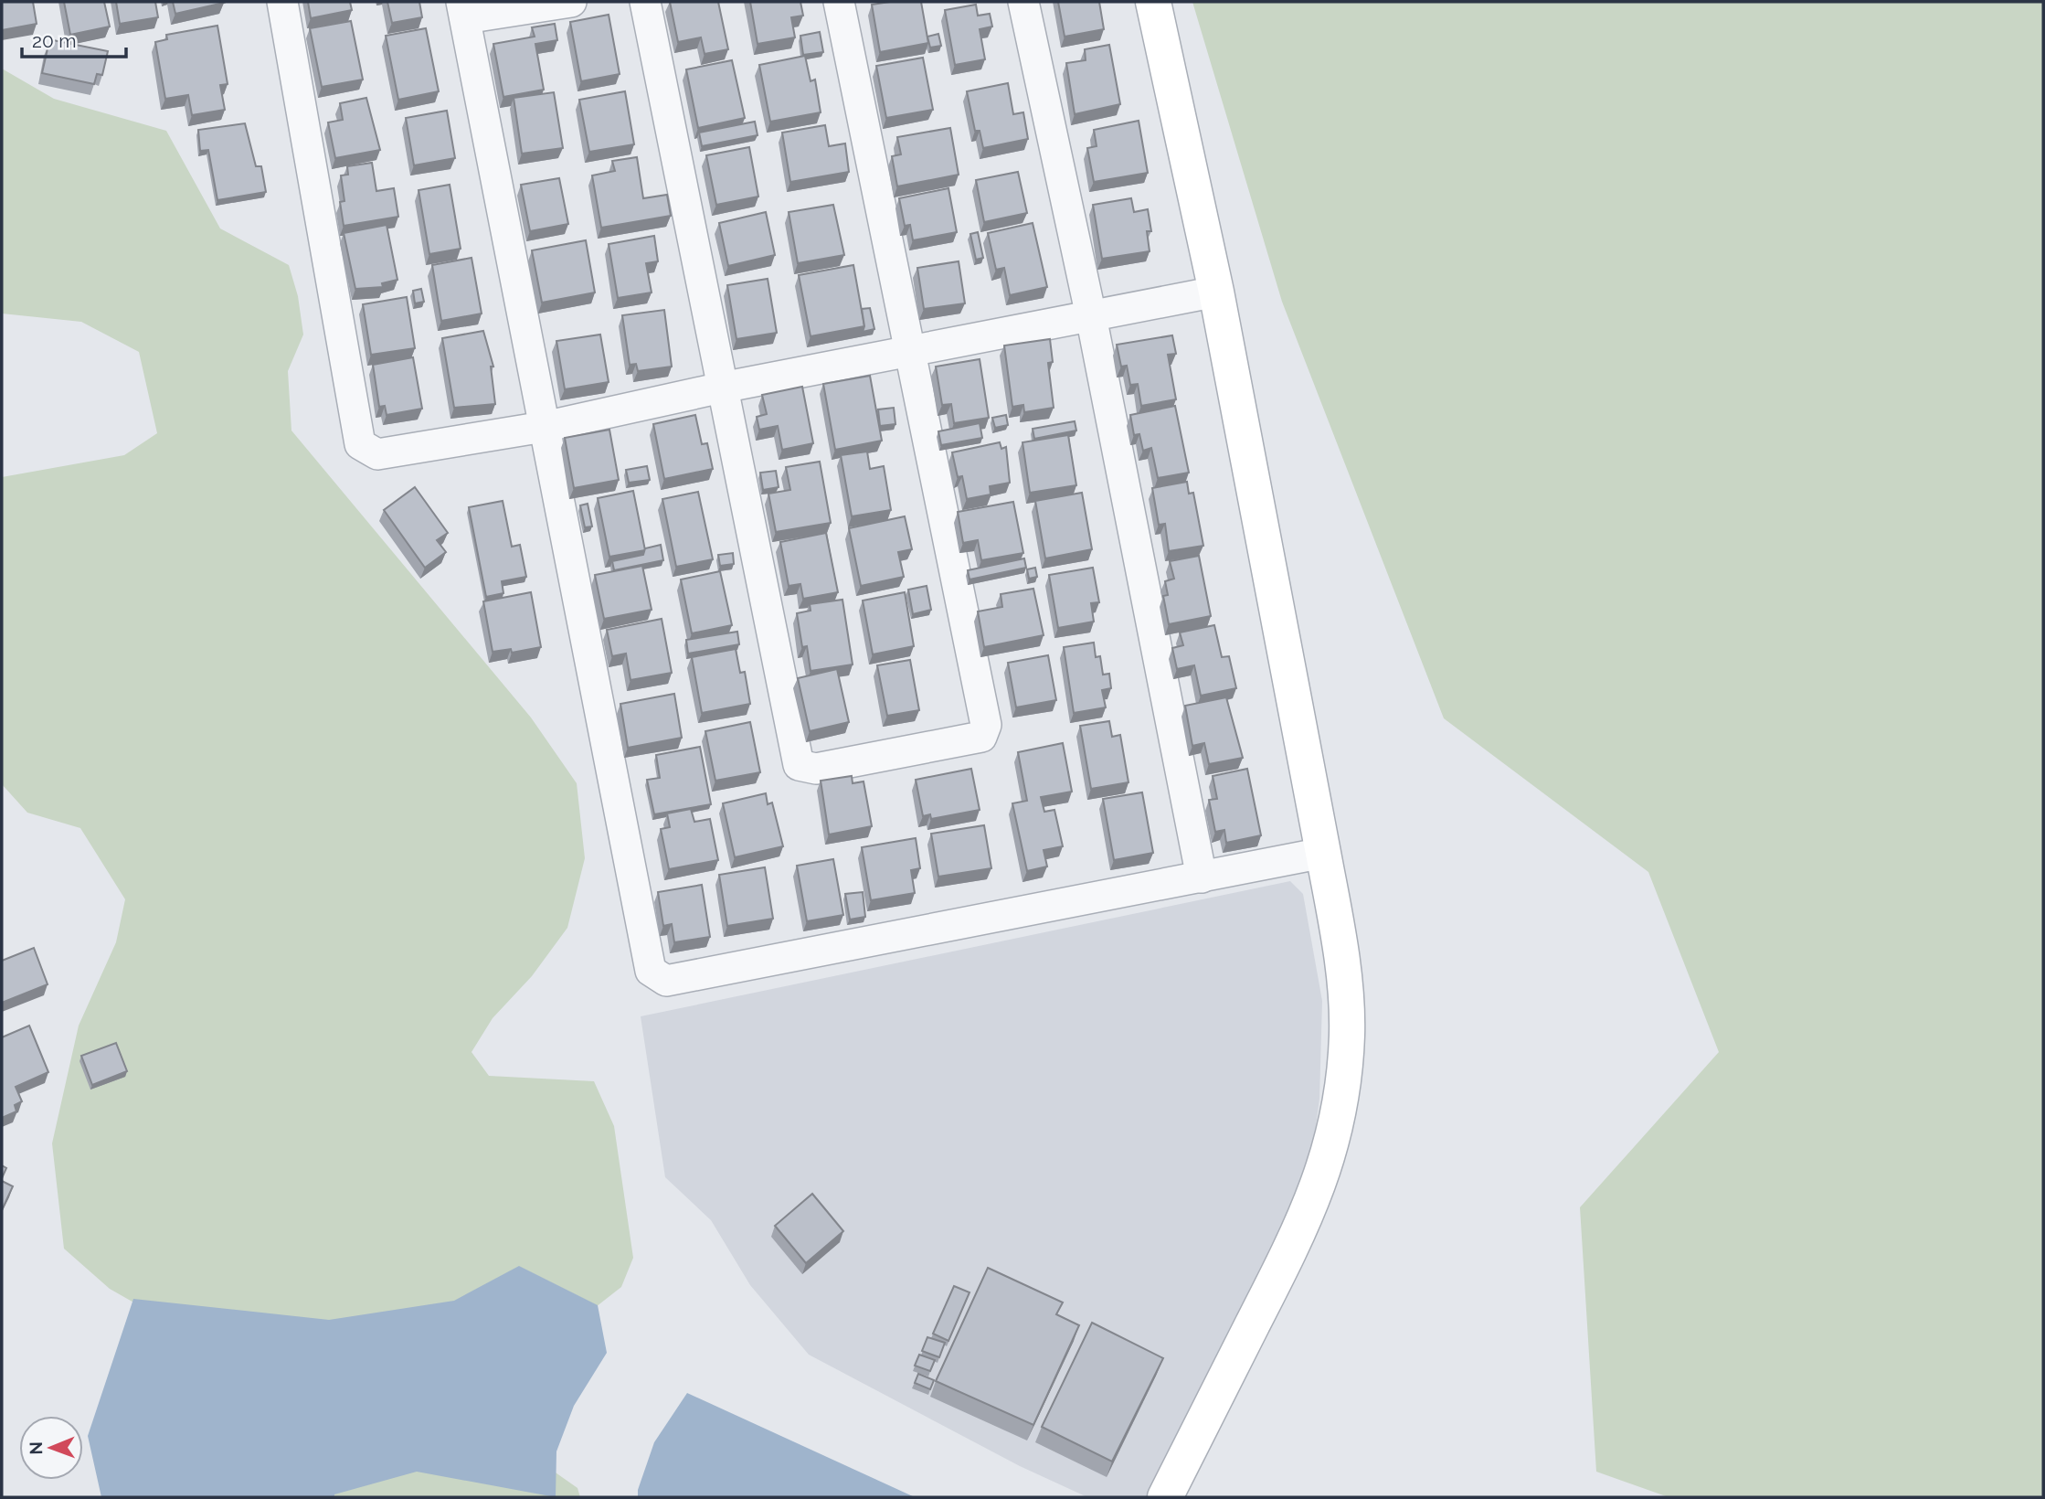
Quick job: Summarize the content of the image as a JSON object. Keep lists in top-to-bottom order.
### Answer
{
  "scale_bar": "20 m",
  "north": "left"
}
